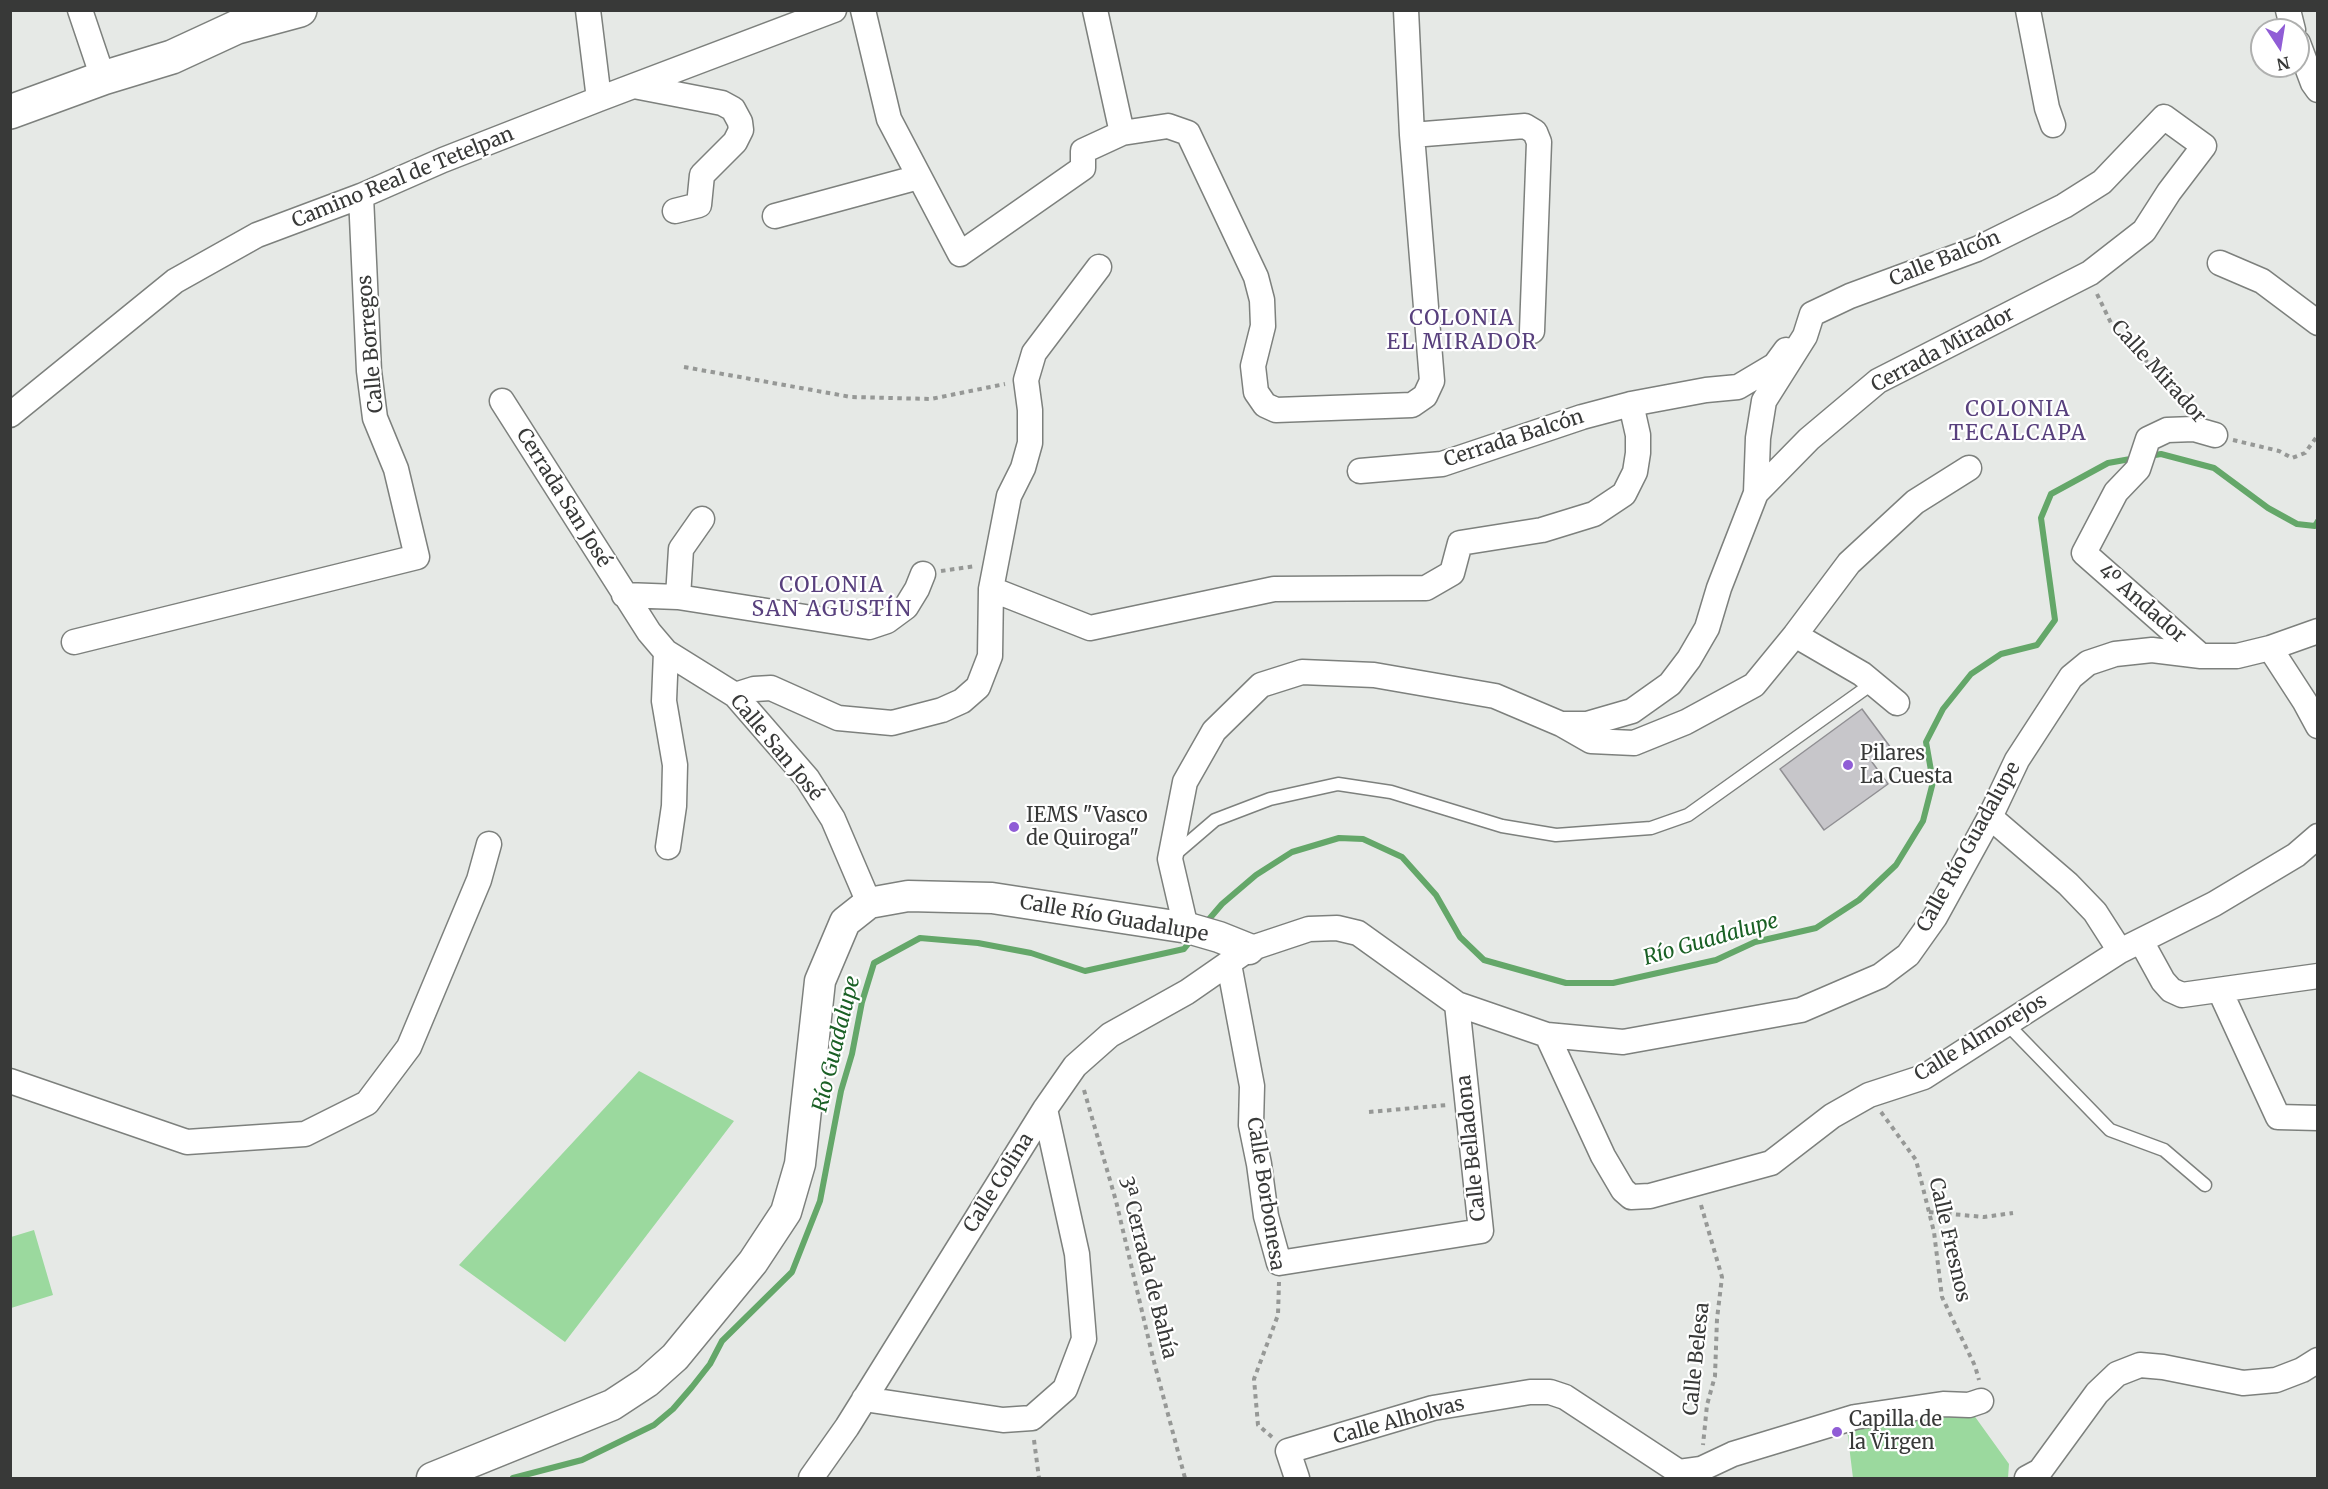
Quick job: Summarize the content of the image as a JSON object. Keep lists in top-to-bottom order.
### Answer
{
  "streets": {
    "street": [
      "Camino Real de Tetelpan",
      "Calle Balcón",
      "Calle Borregos",
      "Cerrada Mirador",
      "Cerrada Balcón",
      "Cerrada San José",
      "4º Andador",
      "Calle San José",
      "Calle Río Guadalupe",
      "Calle Almorejos",
      "Calle Belladona",
      "Calle Colina",
      "Calle Borbonesa",
      "Calle Alholvas"
    ],
    "path": [
      "Calle Mirador",
      "Calle Fresnos",
      "3ª Cerrada de Bahía",
      "Calle Belesa"
    ]
  },
  "crossings": [
    ["Camino Real de Tetelpan", "Calle Borregos"],
    ["Calle Balcón", "Cerrada Mirador"],
    ["Calle Balcón", "Calle Mirador"],
    ["Calle Balcón", "Cerrada Balcón"],
    ["Cerrada Mirador", "Calle Mirador"],
    ["Calle Mirador", "4º Andador"],
    ["Cerrada San José", "Calle San José"],
    ["4º Andador", "Calle Río Guadalupe"],
    ["Calle San José", "Calle Río Guadalupe"],
    ["Calle Río Guadalupe", "Calle Almorejos"],
    ["Calle Río Guadalupe", "Calle Belladona"],
    ["Calle Río Guadalupe", "Calle Colina"],
    ["Calle Río Guadalupe", "Calle Borbonesa"],
    ["Calle Almorejos", "Calle Fresnos"],
    ["Calle Almorejos", "Calle Belesa"],
    ["Calle Belladona", "Calle Borbonesa"],
    ["Calle Colina", "Calle Borbonesa"],
    ["Calle Colina", "3ª Cerrada de Bahía"],
    ["Calle Borbonesa", "Calle Alholvas"],
    ["Calle Fresnos", "Calle Alholvas"],
    ["Calle Belesa", "Calle Alholvas"]
  ],
  "districts": ["COLONIA EL MIRADOR", "COLONIA TECALCAPA", "COLONIA SAN AGUSTÍN"],
  "water": ["Río Guadalupe"],
  "places": ["Pilares La Cuesta", "IEMS \"Vasco de Quiroga\"", "Capilla de la Virgen"],
  "north": "bottom"
}
